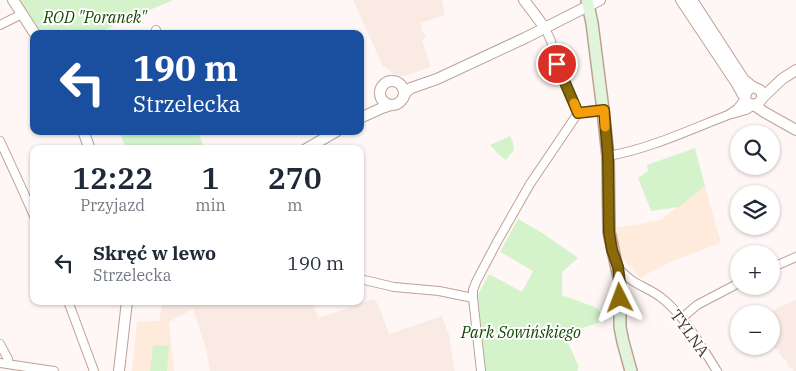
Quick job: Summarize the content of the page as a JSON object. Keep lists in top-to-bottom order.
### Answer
{
  "streets": {
    "street": ["TYLNA"]
  },
  "parks": ["ROD \"Poranek\"", "Park Sowińskiego"],
  "page": {
    "turn": ["190 m", "Strzelecka"],
    "map_buttons": ["+", "−"],
    "eta": [
      "12:22",
      "Przyjazd",
      "1",
      "min",
      "270",
      "m"
    ],
    "list": [
      {
        "name": "Skręć w lewo",
        "note": "Strzelecka",
        "value": "190 m"
      }
    ]
  }
}
